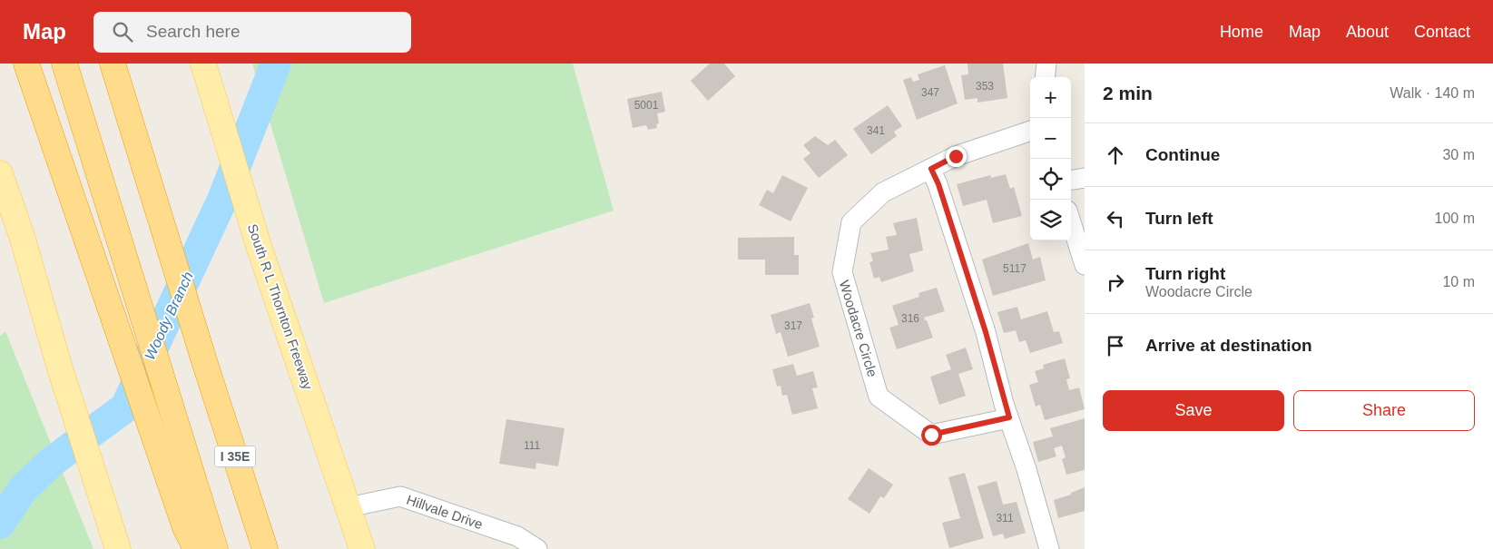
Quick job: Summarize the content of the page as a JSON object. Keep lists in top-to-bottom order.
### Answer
{
  "streets": {
    "highway": ["I 35E"],
    "main road": ["South R L Thornton Freeway"],
    "street": ["Woodacre Circle", "Hillvale Drive"]
  },
  "crossings": [
    ["South R L Thornton Freeway", "Hillvale Drive"]
  ],
  "water": ["Woody Branch"],
  "house_numbers": [
    "353",
    "347",
    "5001",
    "341",
    "5117",
    "316",
    "317",
    "111",
    "311"
  ],
  "page": {
    "header": "Map",
    "search": "Search here",
    "nav": [
      "Home",
      "Map",
      "About",
      "Contact"
    ],
    "heading": ["2 min", "Walk · 140 m"],
    "map_buttons": ["+", "−"],
    "list": [
      ["Continue", "30 m"],
      ["Turn left", "100 m"],
      ["Turn right", "Woodacre Circle", "10 m"],
      "Arrive at destination"
    ],
    "buttons": ["Save", "Share"]
  }
}
